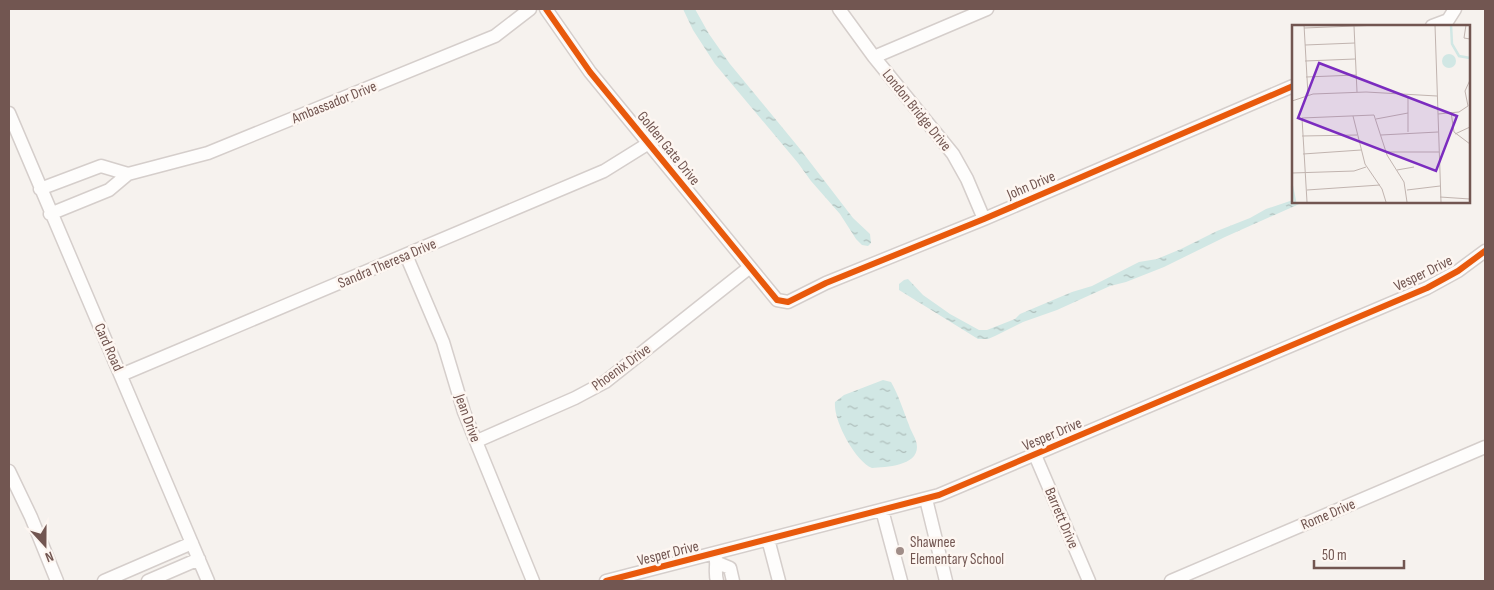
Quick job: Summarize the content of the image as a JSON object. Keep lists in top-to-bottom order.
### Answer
{
  "streets": {
    "street": [
      "Ambassador Drive",
      "London Bridge Drive",
      "Golden Gate Drive",
      "John Drive",
      "Sandra Theresa Drive",
      "Vesper Drive",
      "Card Road",
      "Phoenix Drive",
      "Jean Drive",
      "Rome Drive",
      "Barrett Drive"
    ]
  },
  "crossings": [
    ["Ambassador Drive", "Card Road"],
    ["London Bridge Drive", "John Drive"],
    ["Golden Gate Drive", "John Drive"],
    ["Golden Gate Drive", "Sandra Theresa Drive"],
    ["Golden Gate Drive", "Phoenix Drive"],
    ["Sandra Theresa Drive", "Card Road"],
    ["Sandra Theresa Drive", "Jean Drive"],
    ["Vesper Drive", "Barrett Drive"],
    ["Phoenix Drive", "Jean Drive"]
  ],
  "places": ["Shawnee Elementary School"],
  "scale_bar": "50 m",
  "north": "bottom"
}
